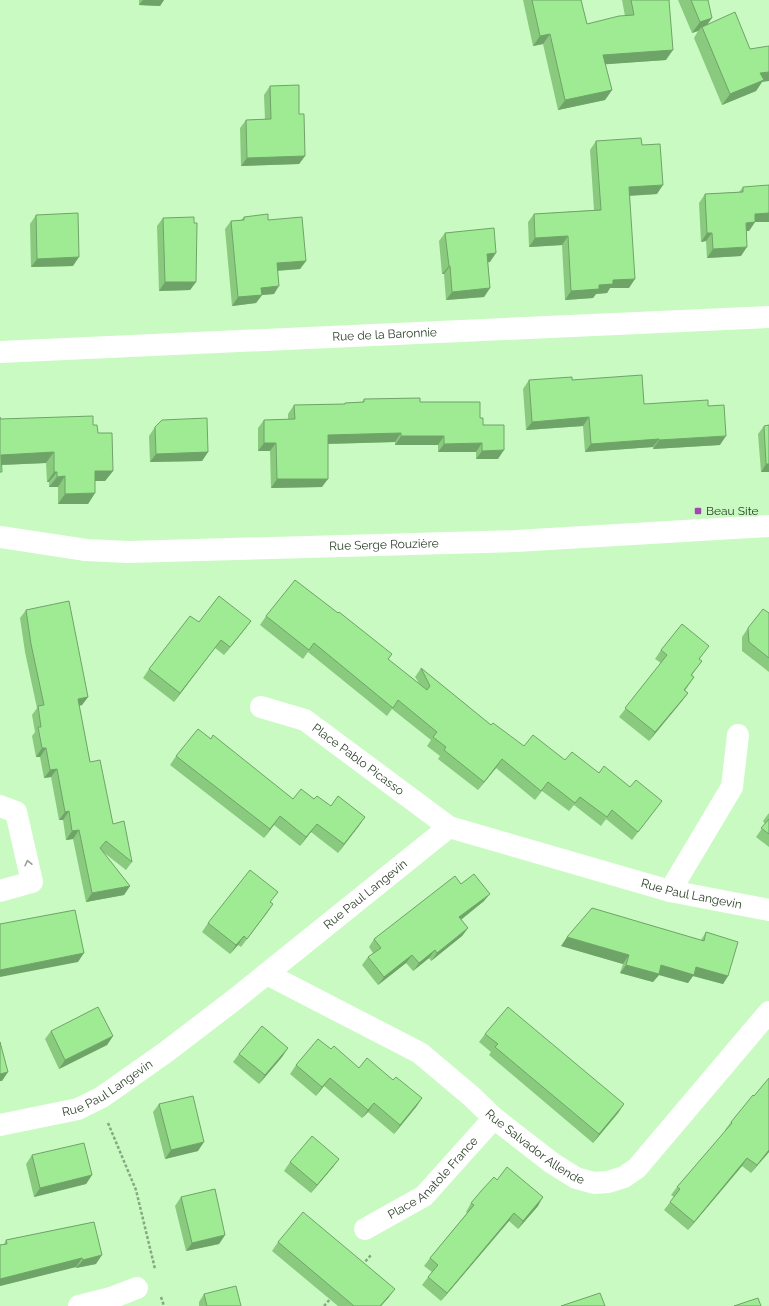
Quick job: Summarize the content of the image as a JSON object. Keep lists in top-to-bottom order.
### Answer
{
  "streets": {
    "street": [
      "Rue de la Baronnie",
      "Rue Serge Rouzière",
      "Place Pablo Picasso",
      "Rue Paul Langevin",
      "Rue Salvador Allende",
      "Place Anatole France"
    ]
  },
  "crossings": [
    ["Place Pablo Picasso", "Rue Paul Langevin"],
    ["Rue Paul Langevin", "Rue Salvador Allende"],
    ["Rue Salvador Allende", "Place Anatole France"]
  ],
  "places": {
    "transit": ["Beau Site"]
  }
}
